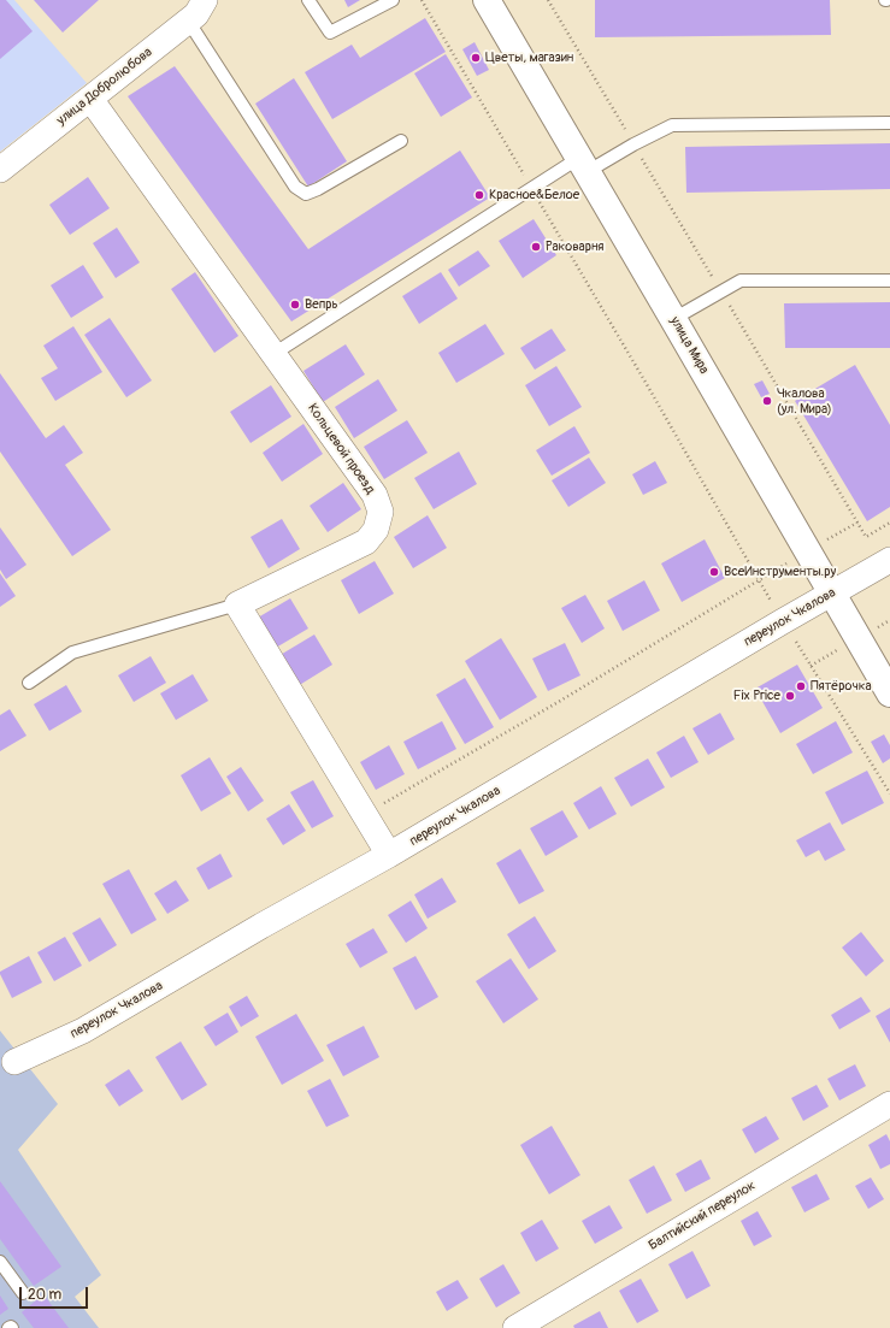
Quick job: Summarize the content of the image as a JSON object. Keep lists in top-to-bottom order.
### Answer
{
  "streets": {
    "main road": ["улица Мира"],
    "street": [
      "улица Добролюбова",
      "Кольцевой проезд",
      "переулок Чкалова",
      "Балтийский переулок"
    ]
  },
  "crossings": [
    ["улица Добролюбова", "Кольцевой проезд"],
    ["улица Мира", "переулок Чкалова"]
  ],
  "places": [
    "Цветы, магазин",
    "Красное&Белое",
    "Раковарня",
    "Вепрь",
    "Чкалова (ул. Мира)",
    "ВсеИнструменты.ру",
    "Пятёрочка",
    "Fix Price"
  ],
  "scale_bar": "20 m"
}
